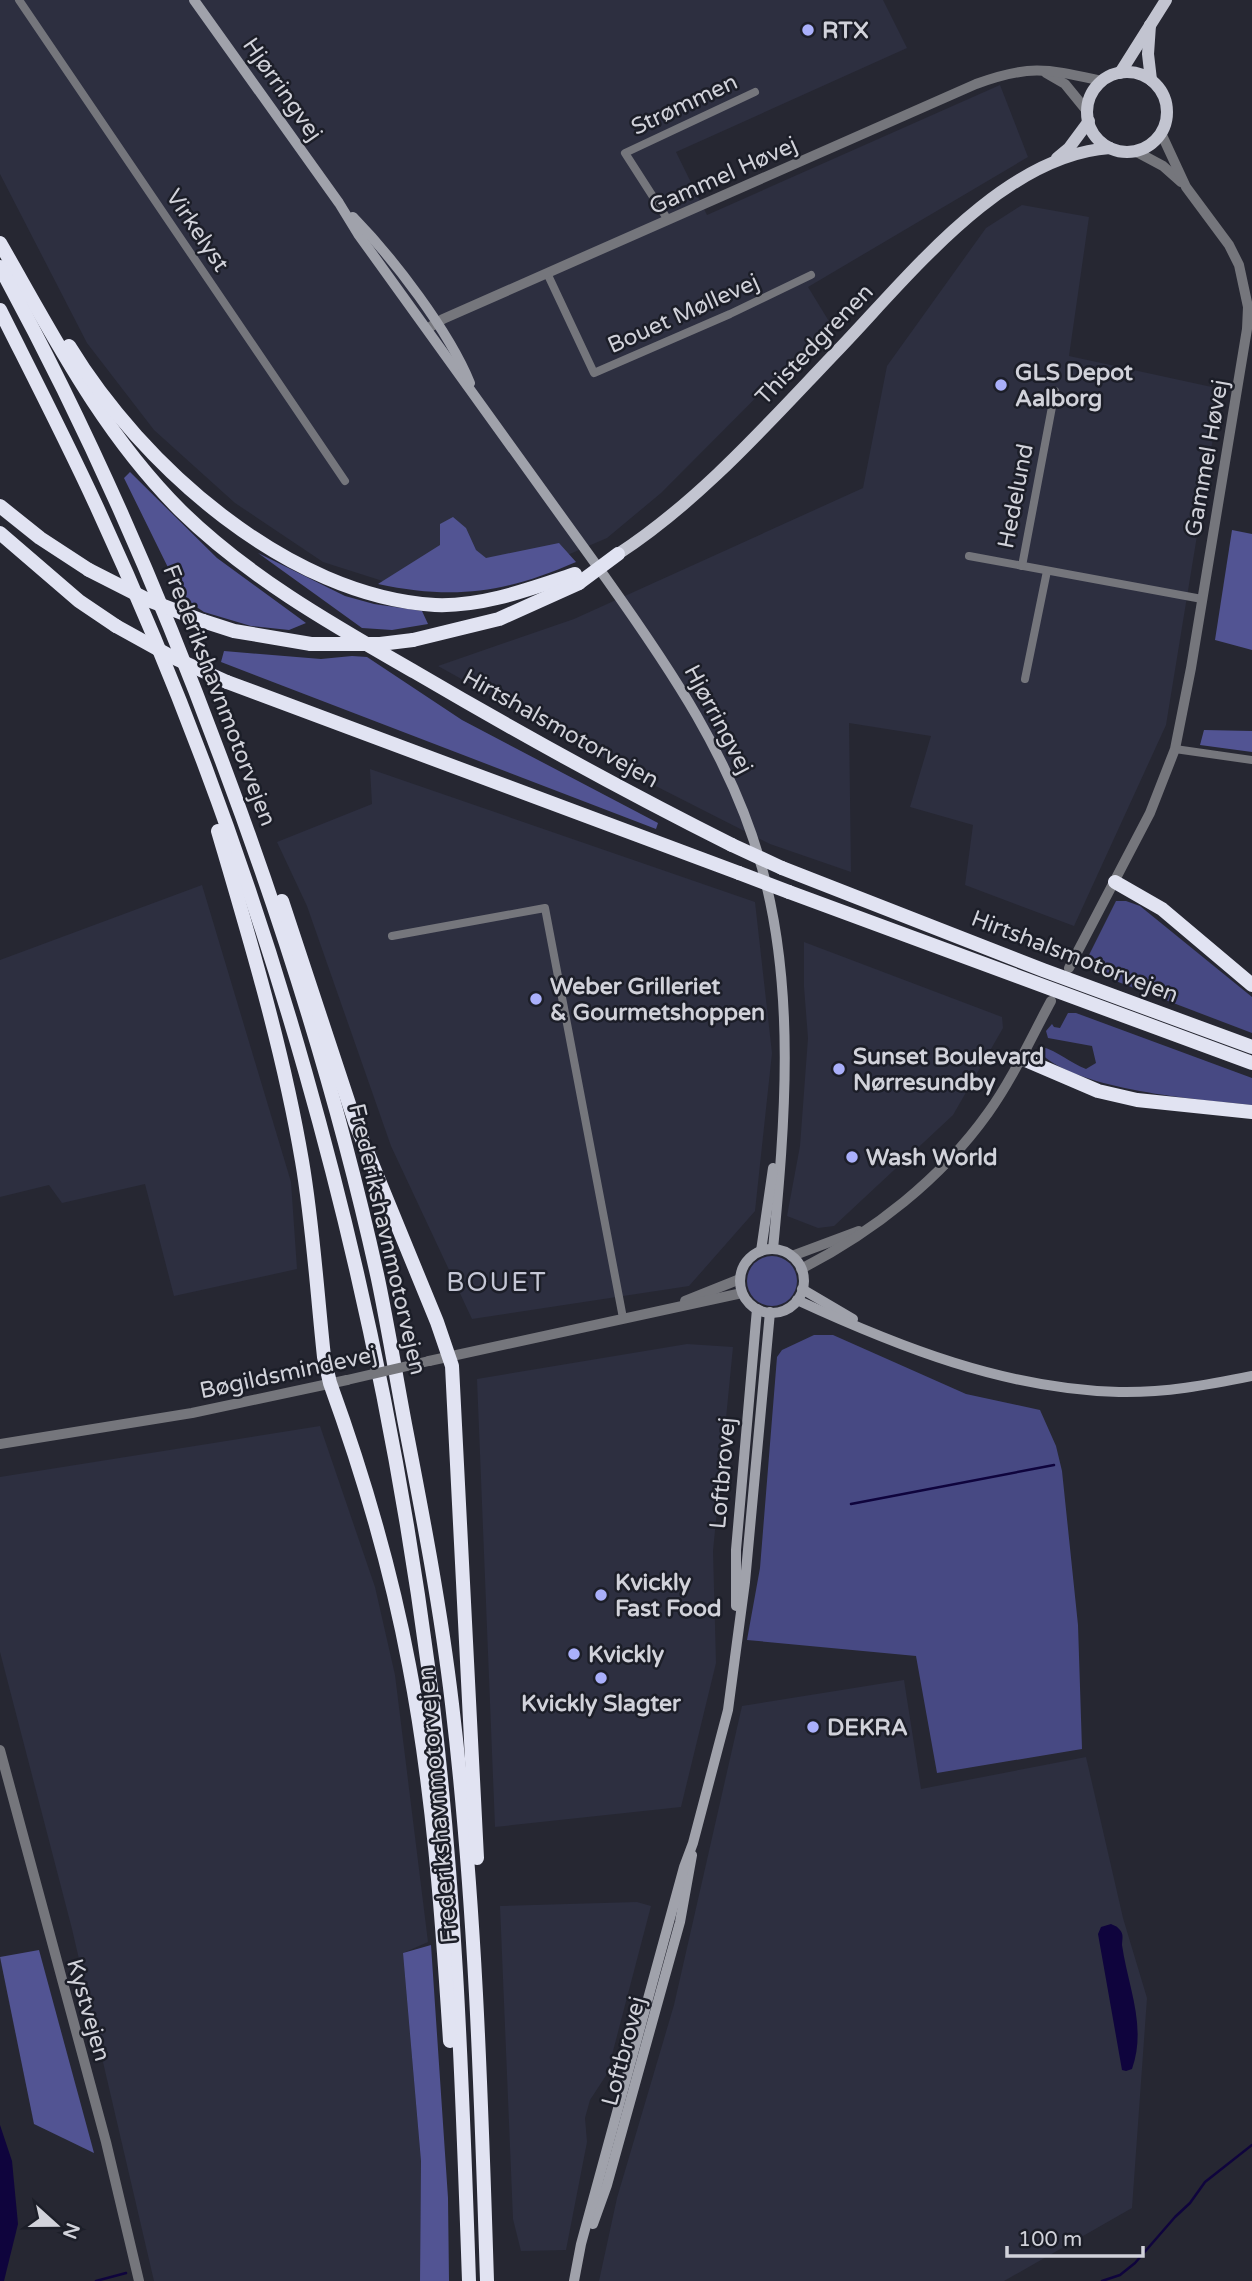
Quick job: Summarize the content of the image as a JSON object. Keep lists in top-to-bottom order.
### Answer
{
  "streets": {
    "highway": ["Frederikshavnmotorvejen", "Hirtshalsmotorvejen"],
    "main road": ["Hjørringvej", "Thistedgrenen", "Loftbrovej"],
    "street": [
      "Strømmen",
      "Gammel Høvej",
      "Virkelyst",
      "Bouet Møllevej",
      "Hedelund",
      "Bøgildsmindevej",
      "Kystvejen"
    ]
  },
  "crossings": [
    ["Hjørringvej", "Gammel Høvej"],
    ["Hjørringvej", "Bøgildsmindevej"],
    ["Hjørringvej", "Loftbrovej"],
    ["Strømmen", "Gammel Høvej"],
    ["Gammel Høvej", "Bouet Møllevej"],
    ["Gammel Høvej", "Thistedgrenen"],
    ["Gammel Høvej", "Hedelund"],
    ["Bøgildsmindevej", "Loftbrovej"]
  ],
  "districts": ["BOUET"],
  "places": [
    "RTX",
    "GLS Depot Aalborg",
    "Weber Grilleriet & Gourmetshoppen",
    "Sunset Boulevard Nørresundby",
    "Wash World",
    "Kvickly Fast Food",
    "Kvickly",
    "Kvickly Slagter",
    "DEKRA"
  ],
  "scale_bar": "100 m",
  "north": "right"
}
